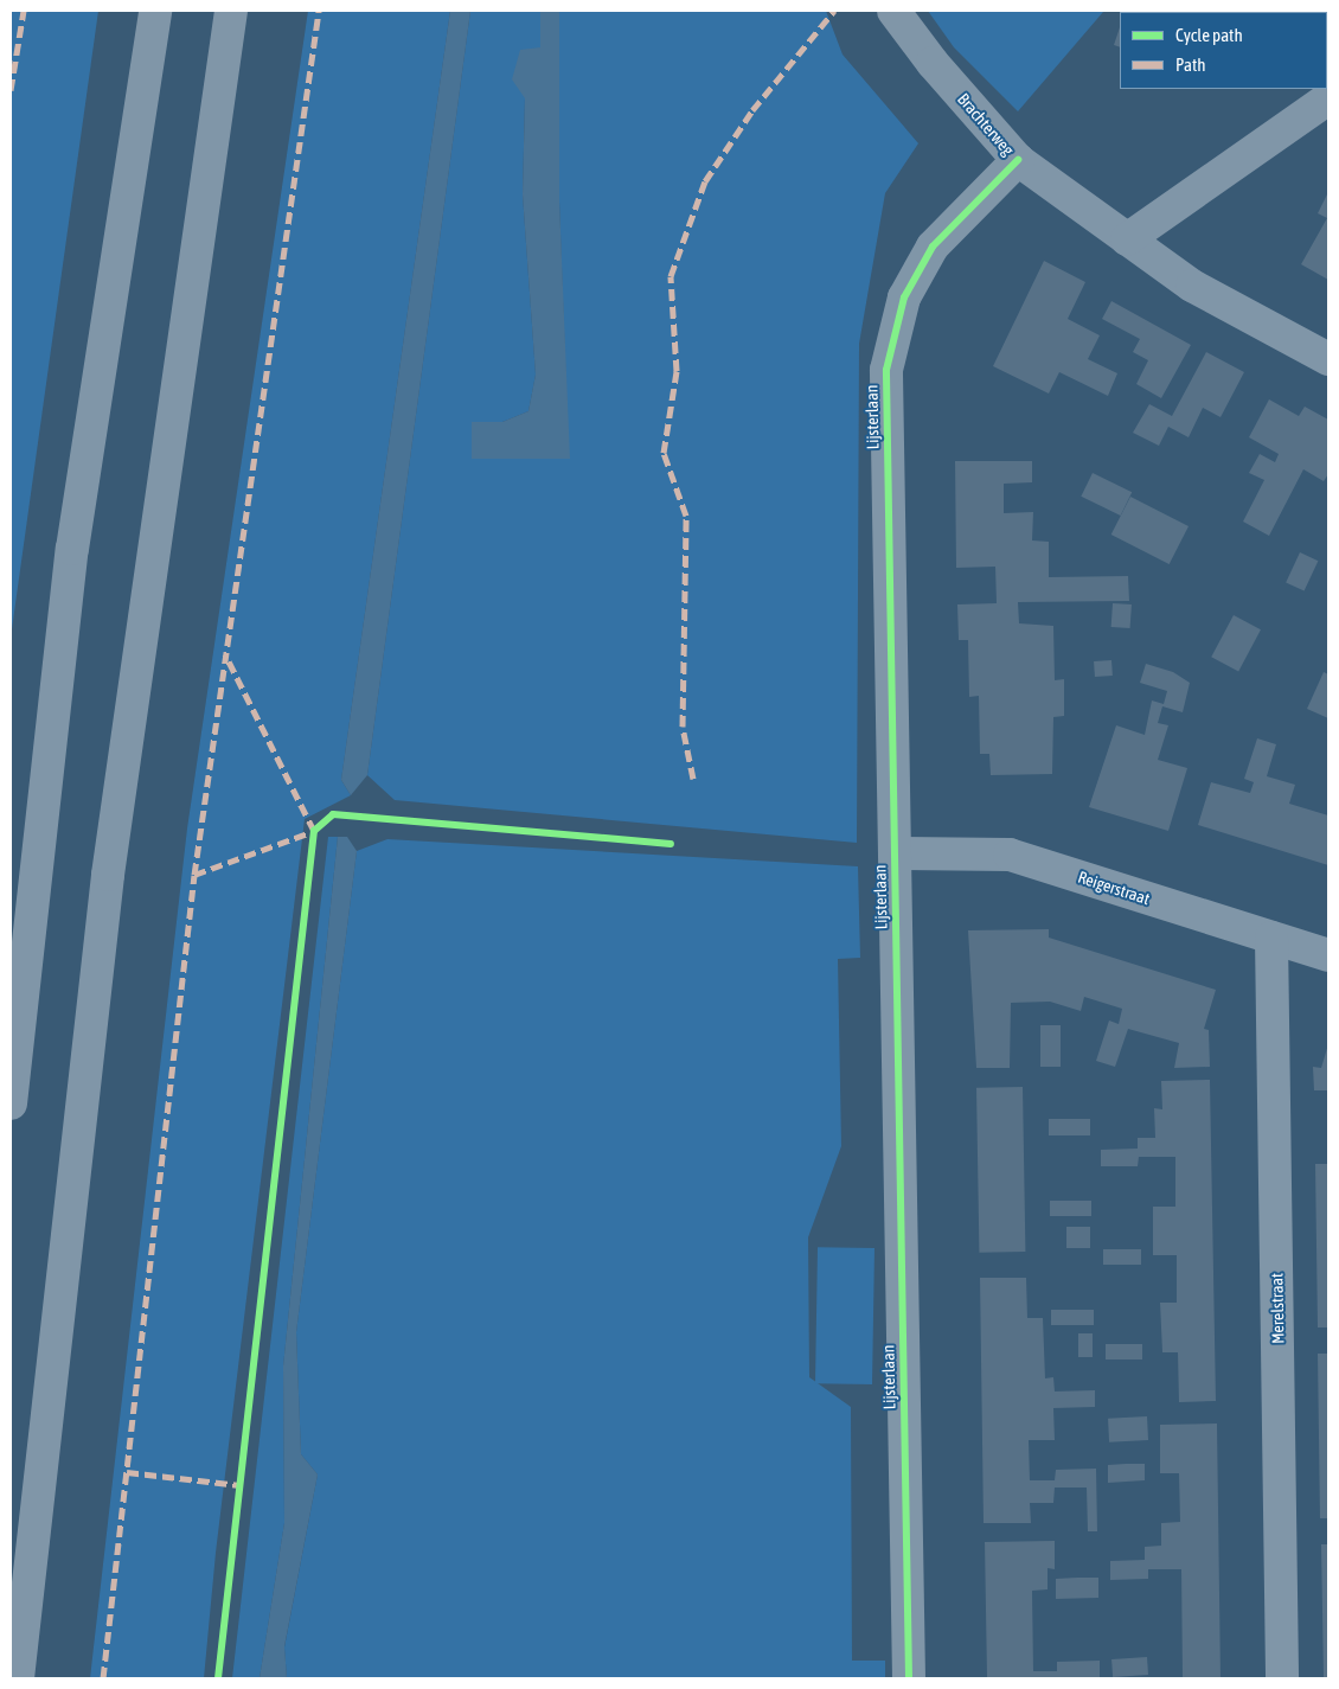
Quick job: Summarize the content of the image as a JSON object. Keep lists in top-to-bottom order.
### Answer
{
  "streets": {
    "main road": [
      "Brachterweg",
      "Lijsterlaan",
      "Reigerstraat",
      "Merelstraat"
    ]
  },
  "crossings": [
    ["Brachterweg", "Lijsterlaan"],
    ["Lijsterlaan", "Reigerstraat"],
    ["Reigerstraat", "Merelstraat"]
  ],
  "legend": ["Cycle path", "Path"]
}
